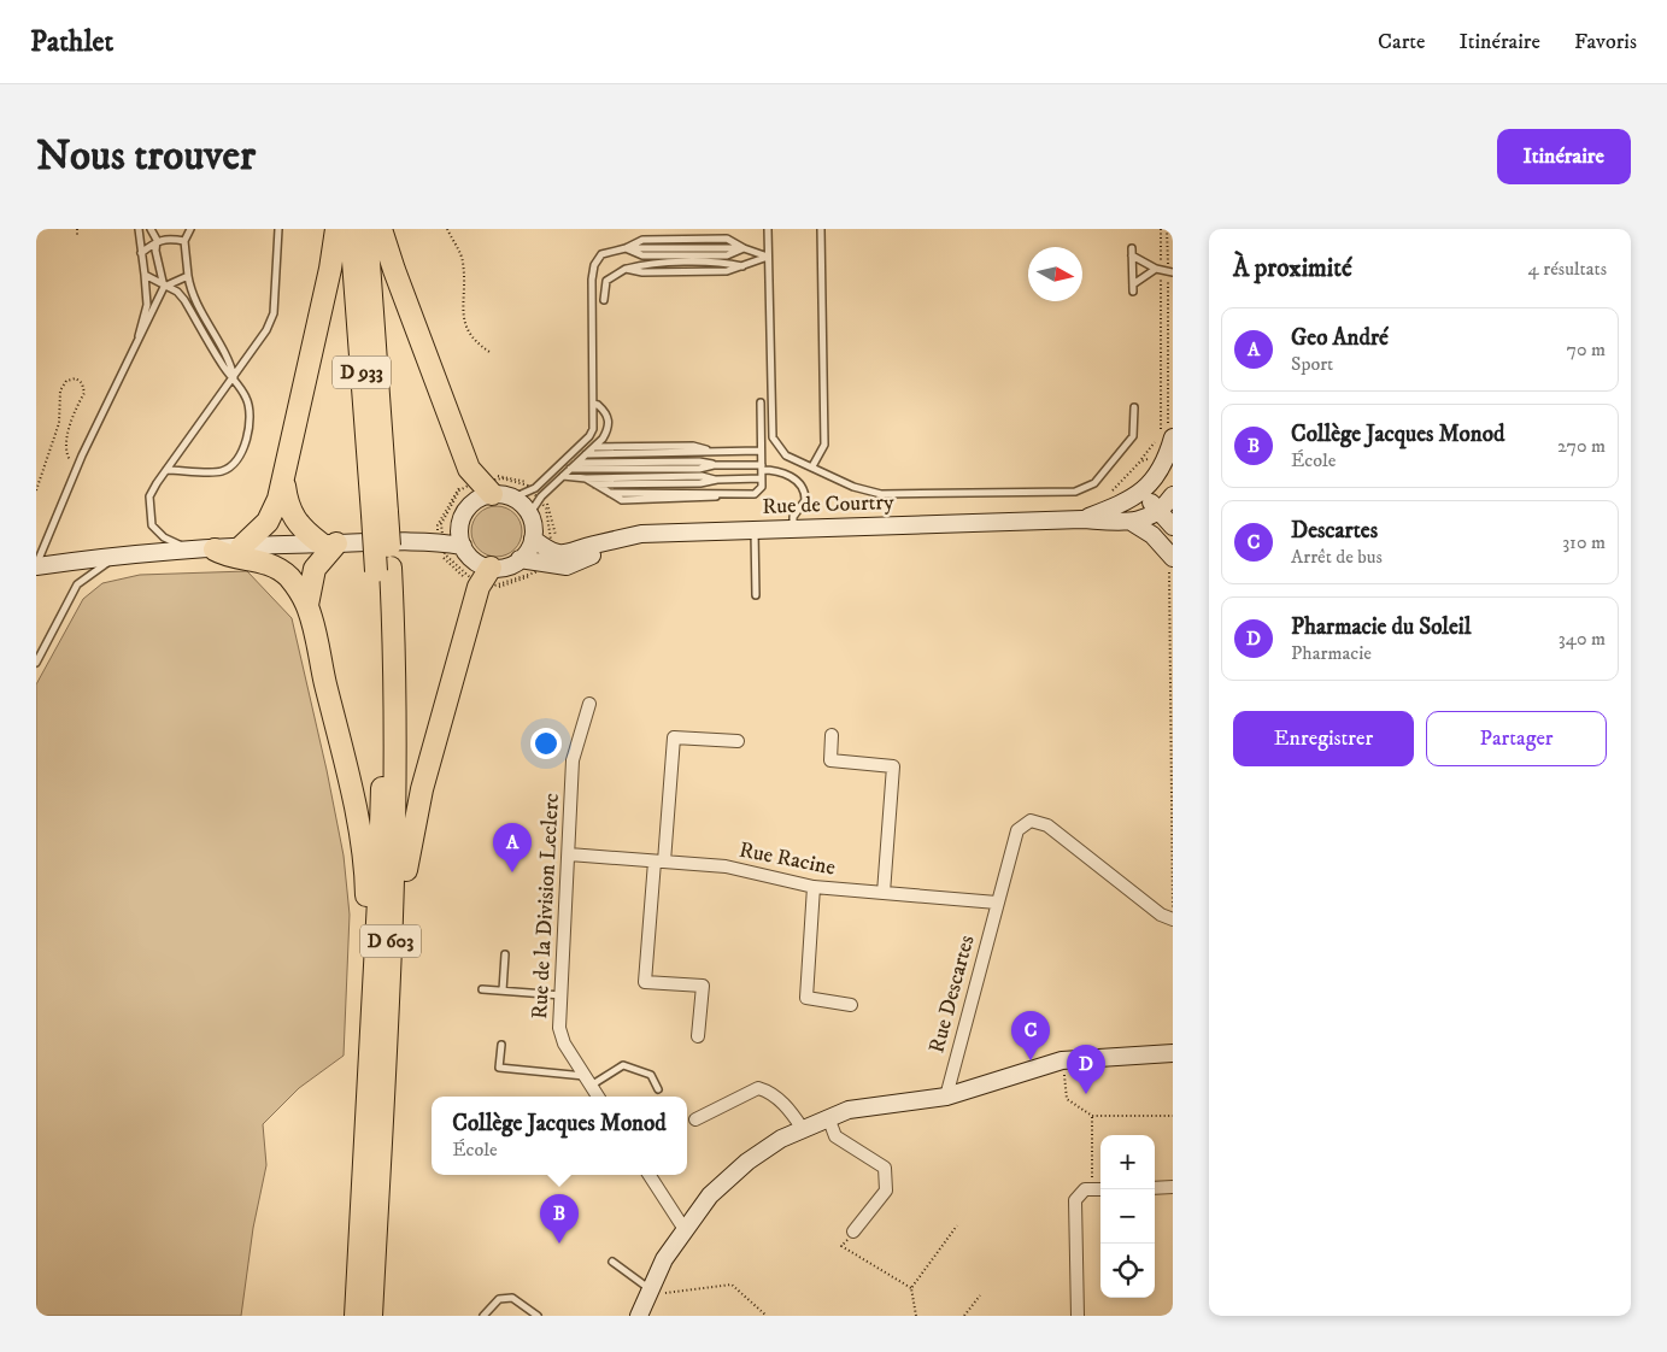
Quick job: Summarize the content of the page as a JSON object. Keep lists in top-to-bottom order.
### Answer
{
  "streets": {
    "highway": ["D 933", "D 603"],
    "main road": ["Rue de Courtry"],
    "street": ["Rue Racine", "Rue de la Division Leclerc", "Rue Descartes"]
  },
  "crossings": [
    ["D 933", "D 603"],
    ["Rue Racine", "Rue de la Division Leclerc"],
    ["Rue Racine", "Rue Descartes"]
  ],
  "north": "right",
  "page": {
    "header": "Pathlet",
    "nav": ["Carte", "Itinéraire", "Favoris"],
    "buttons": [
      "Itinéraire",
      ["Enregistrer", "Partager"]
    ],
    "title": "Nous trouver",
    "heading": ["À proximité", "4 résultats"],
    "list": [
      {
        "mark": "A",
        "name": "Geo André",
        "note": "Sport",
        "value": "70 m"
      },
      {
        "mark": "B",
        "name": "Collège Jacques Monod",
        "note": "École",
        "value": "270 m"
      },
      {
        "mark": "C",
        "name": "Descartes",
        "note": "Arrêt de bus",
        "value": "310 m"
      },
      {
        "mark": "D",
        "name": "Pharmacie du Soleil",
        "note": "Pharmacie",
        "value": "340 m"
      }
    ],
    "pins": [
      "A",
      "C",
      "D",
      "B"
    ],
    "popup": ["Collège Jacques Monod", "École"],
    "map_buttons": ["+", "−"]
  }
}
